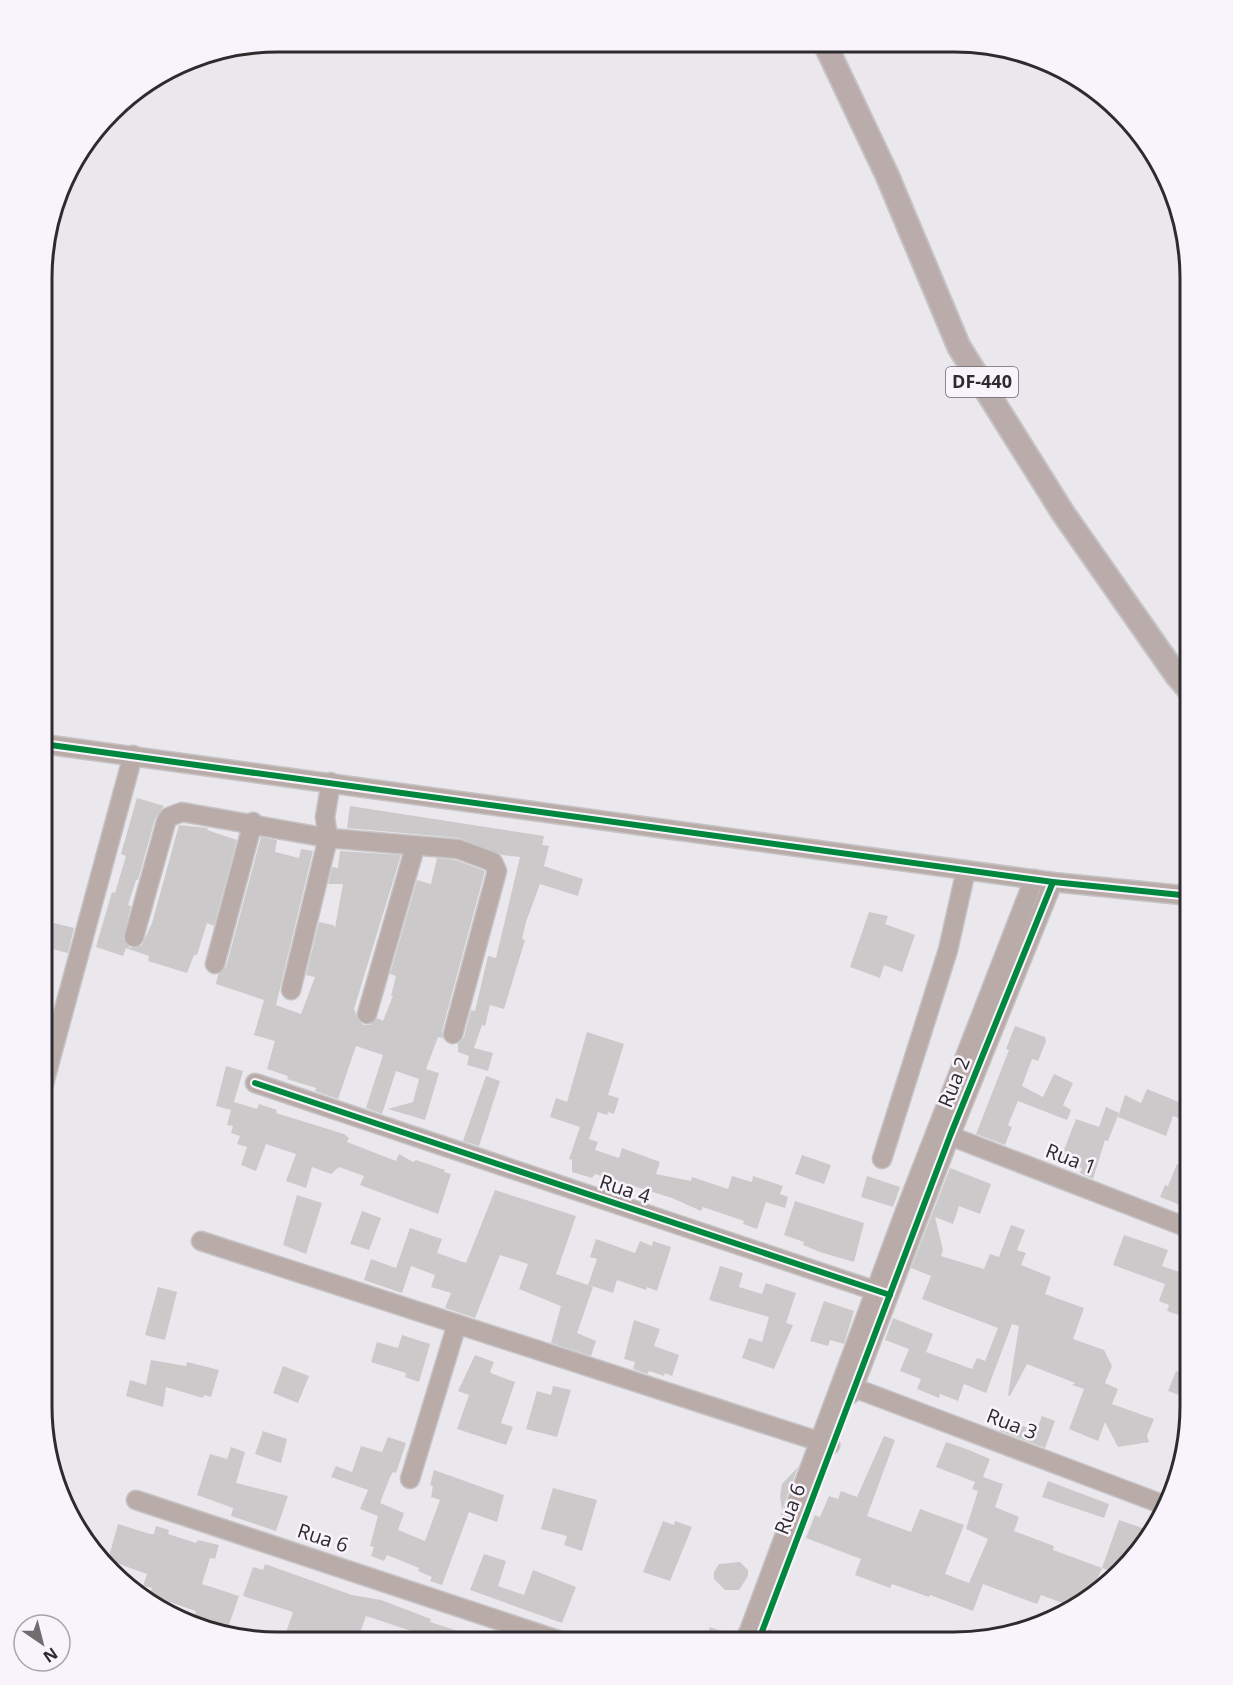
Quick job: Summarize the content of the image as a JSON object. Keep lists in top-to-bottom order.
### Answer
{
  "streets": {
    "main road": ["DF-440"],
    "street": [
      "Rua 2",
      "Rua 1",
      "Rua 4",
      "Rua 3",
      "Rua 6"
    ]
  },
  "crossings": [
    ["Rua 2", "Rua 1"],
    ["Rua 2", "Rua 4"],
    ["Rua 3", "Rua 6"]
  ],
  "north": "bottom right"
}
